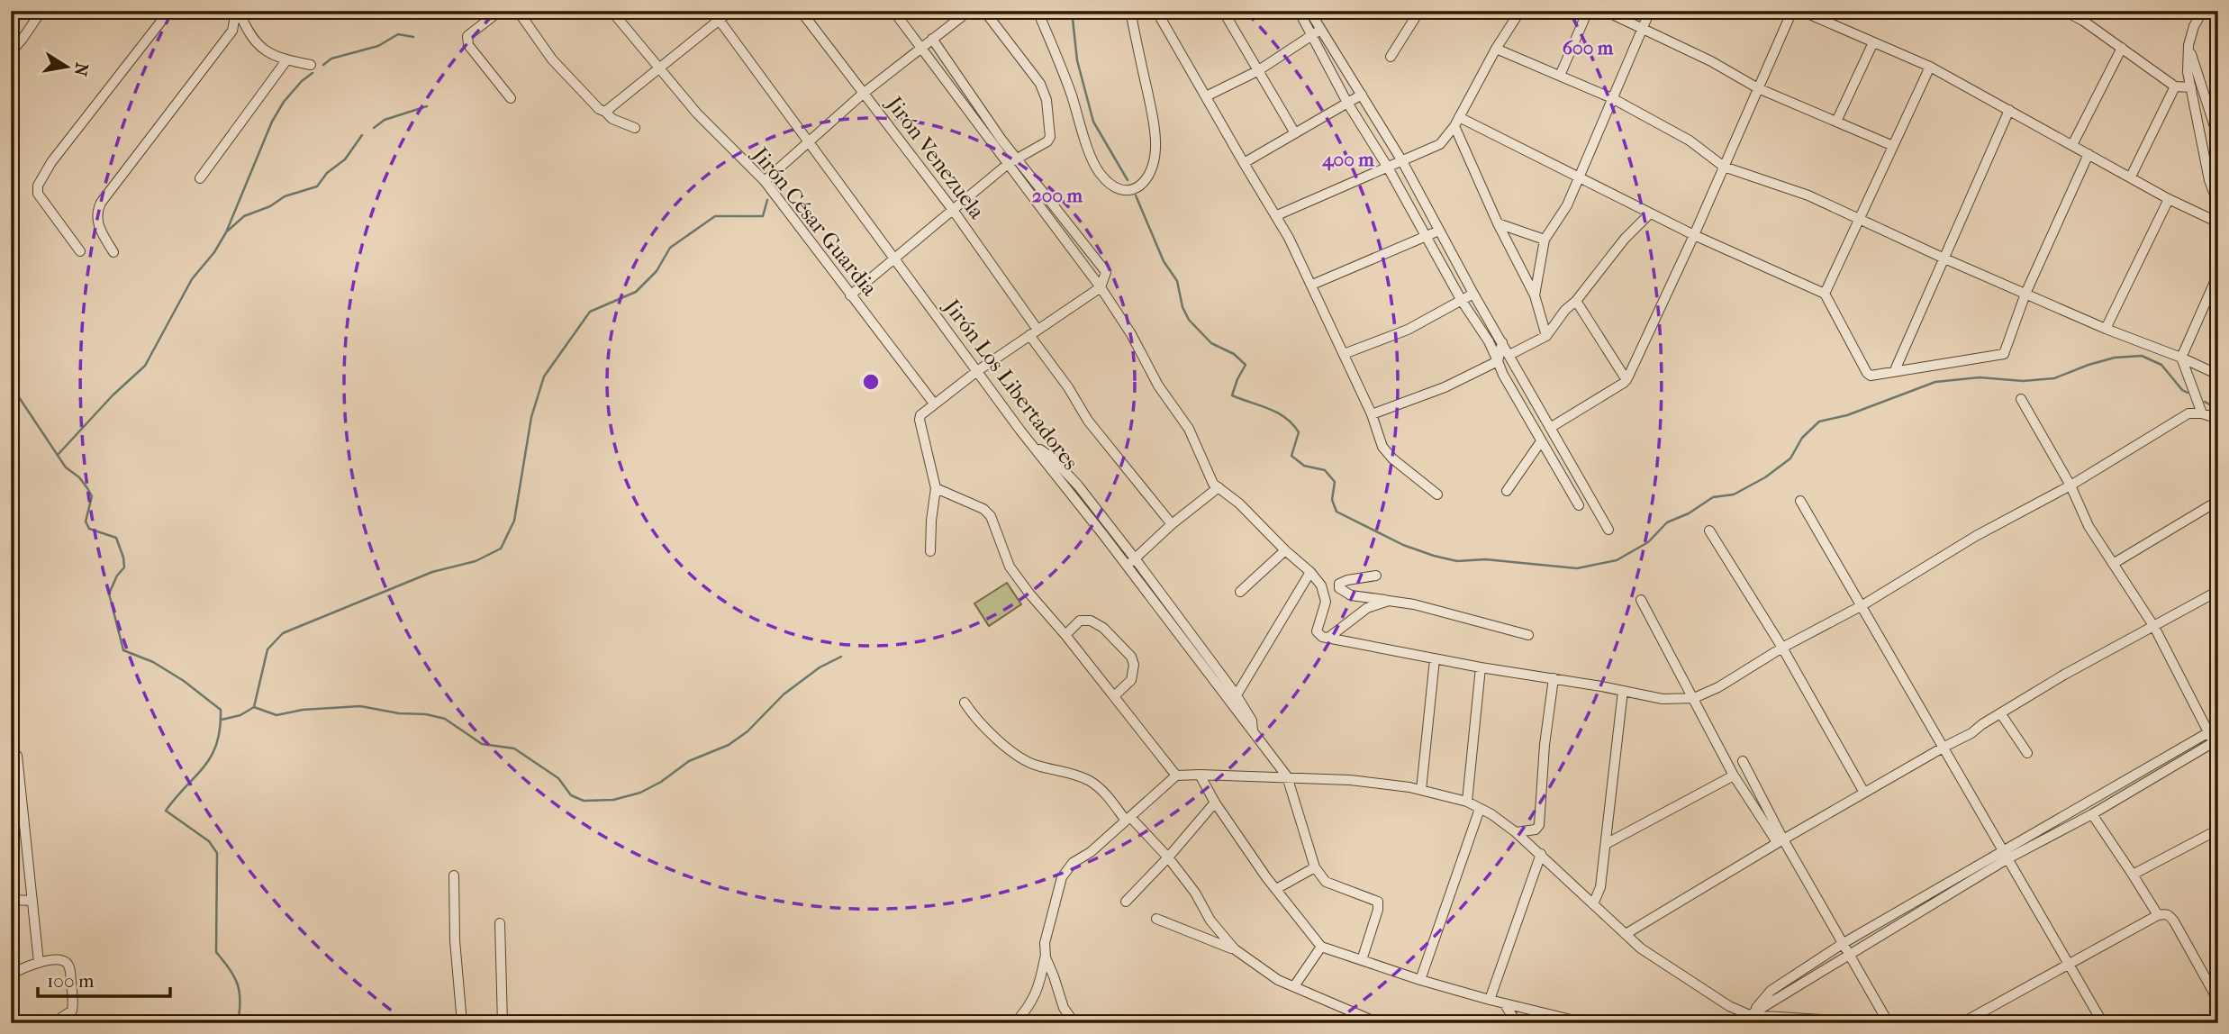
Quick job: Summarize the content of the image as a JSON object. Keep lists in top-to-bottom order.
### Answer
{
  "streets": {
    "street": ["Jirón Venezuela", "Jirón César Guardia", "Jirón Los Libertadores"]
  },
  "scale_bar": "100 m",
  "north": "right",
  "rings": ["600 m", "400 m", "200 m"]
}
